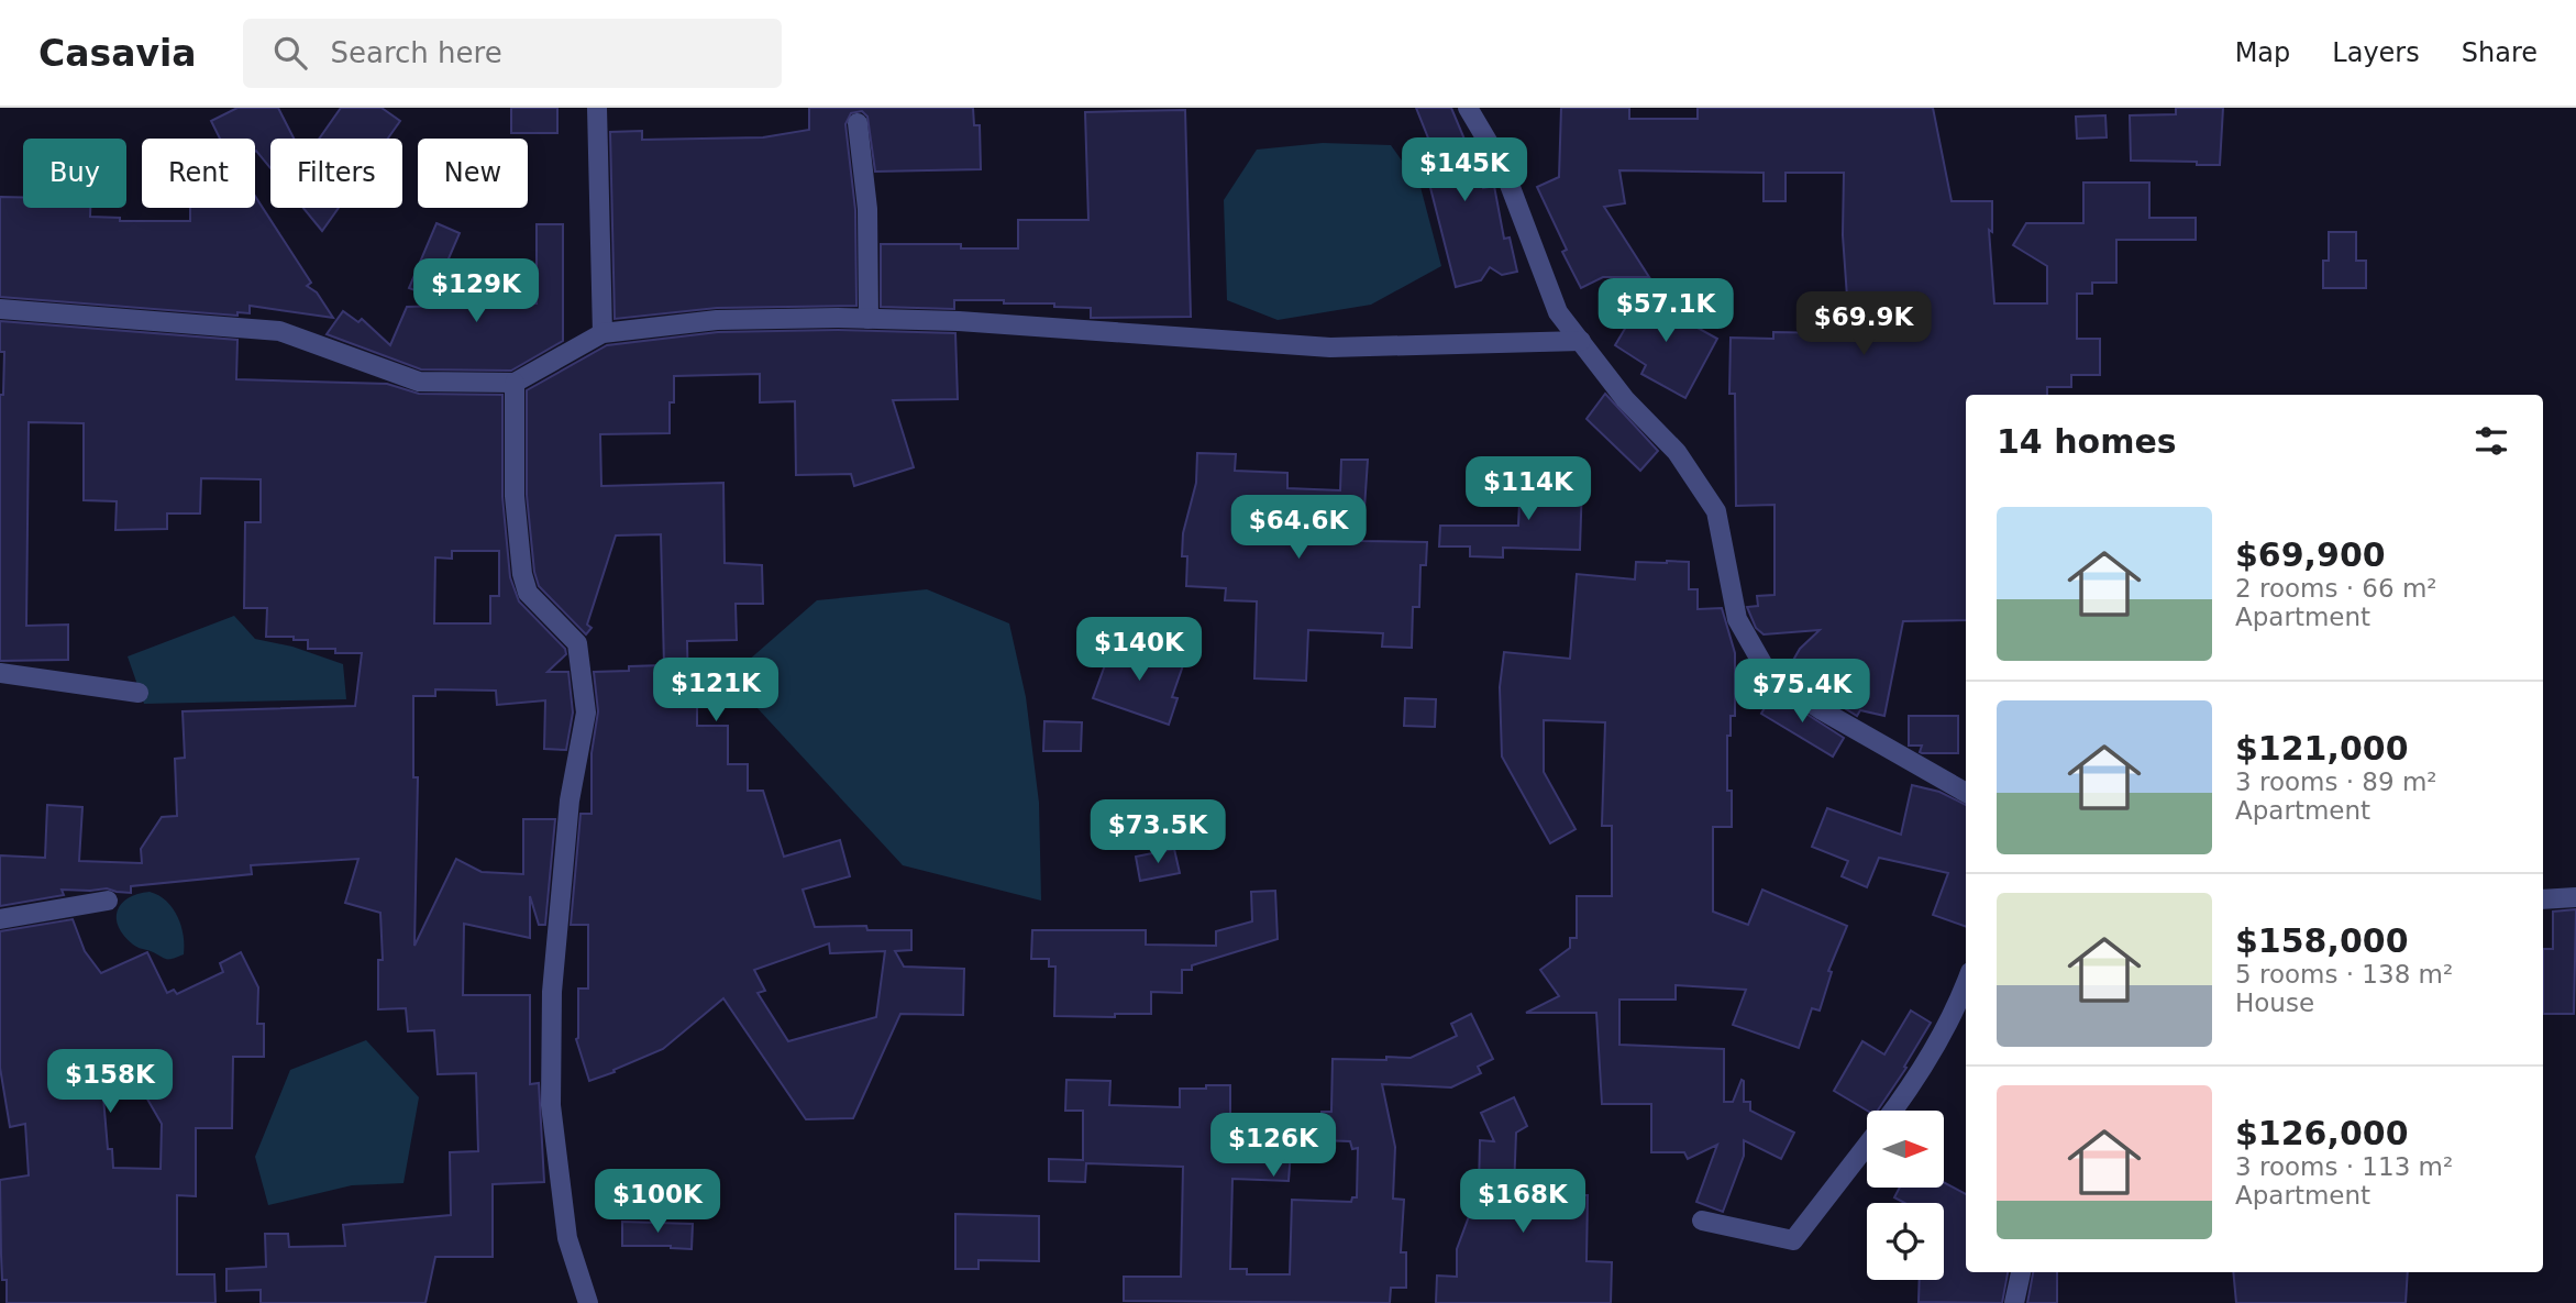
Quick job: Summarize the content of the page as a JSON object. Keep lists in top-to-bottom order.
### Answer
{
  "north": "right",
  "page": {
    "header": "Casavia",
    "search": "Search here",
    "nav": ["Map", "Layers", "Share"],
    "price": [
      "$145K",
      "$129K",
      "$57.1K",
      "$69.9K",
      "$114K",
      "$64.6K",
      "$140K",
      "$121K",
      "$75.4K",
      "$73.5K",
      "$158K",
      "$126K",
      "$100K",
      "$168K"
    ],
    "chip": [
      "Buy",
      "Rent",
      "Filters",
      "New"
    ],
    "heading": "14 homes",
    "list": [
      {
        "name": "$69,900",
        "note": "2 rooms · 66 m² · Apartment"
      },
      {
        "name": "$121,000",
        "note": "3 rooms · 89 m² · Apartment"
      },
      {
        "name": "$158,000",
        "note": "5 rooms · 138 m² · House"
      },
      {
        "name": "$126,000",
        "note": "3 rooms · 113 m² · Apartment"
      }
    ]
  }
}
